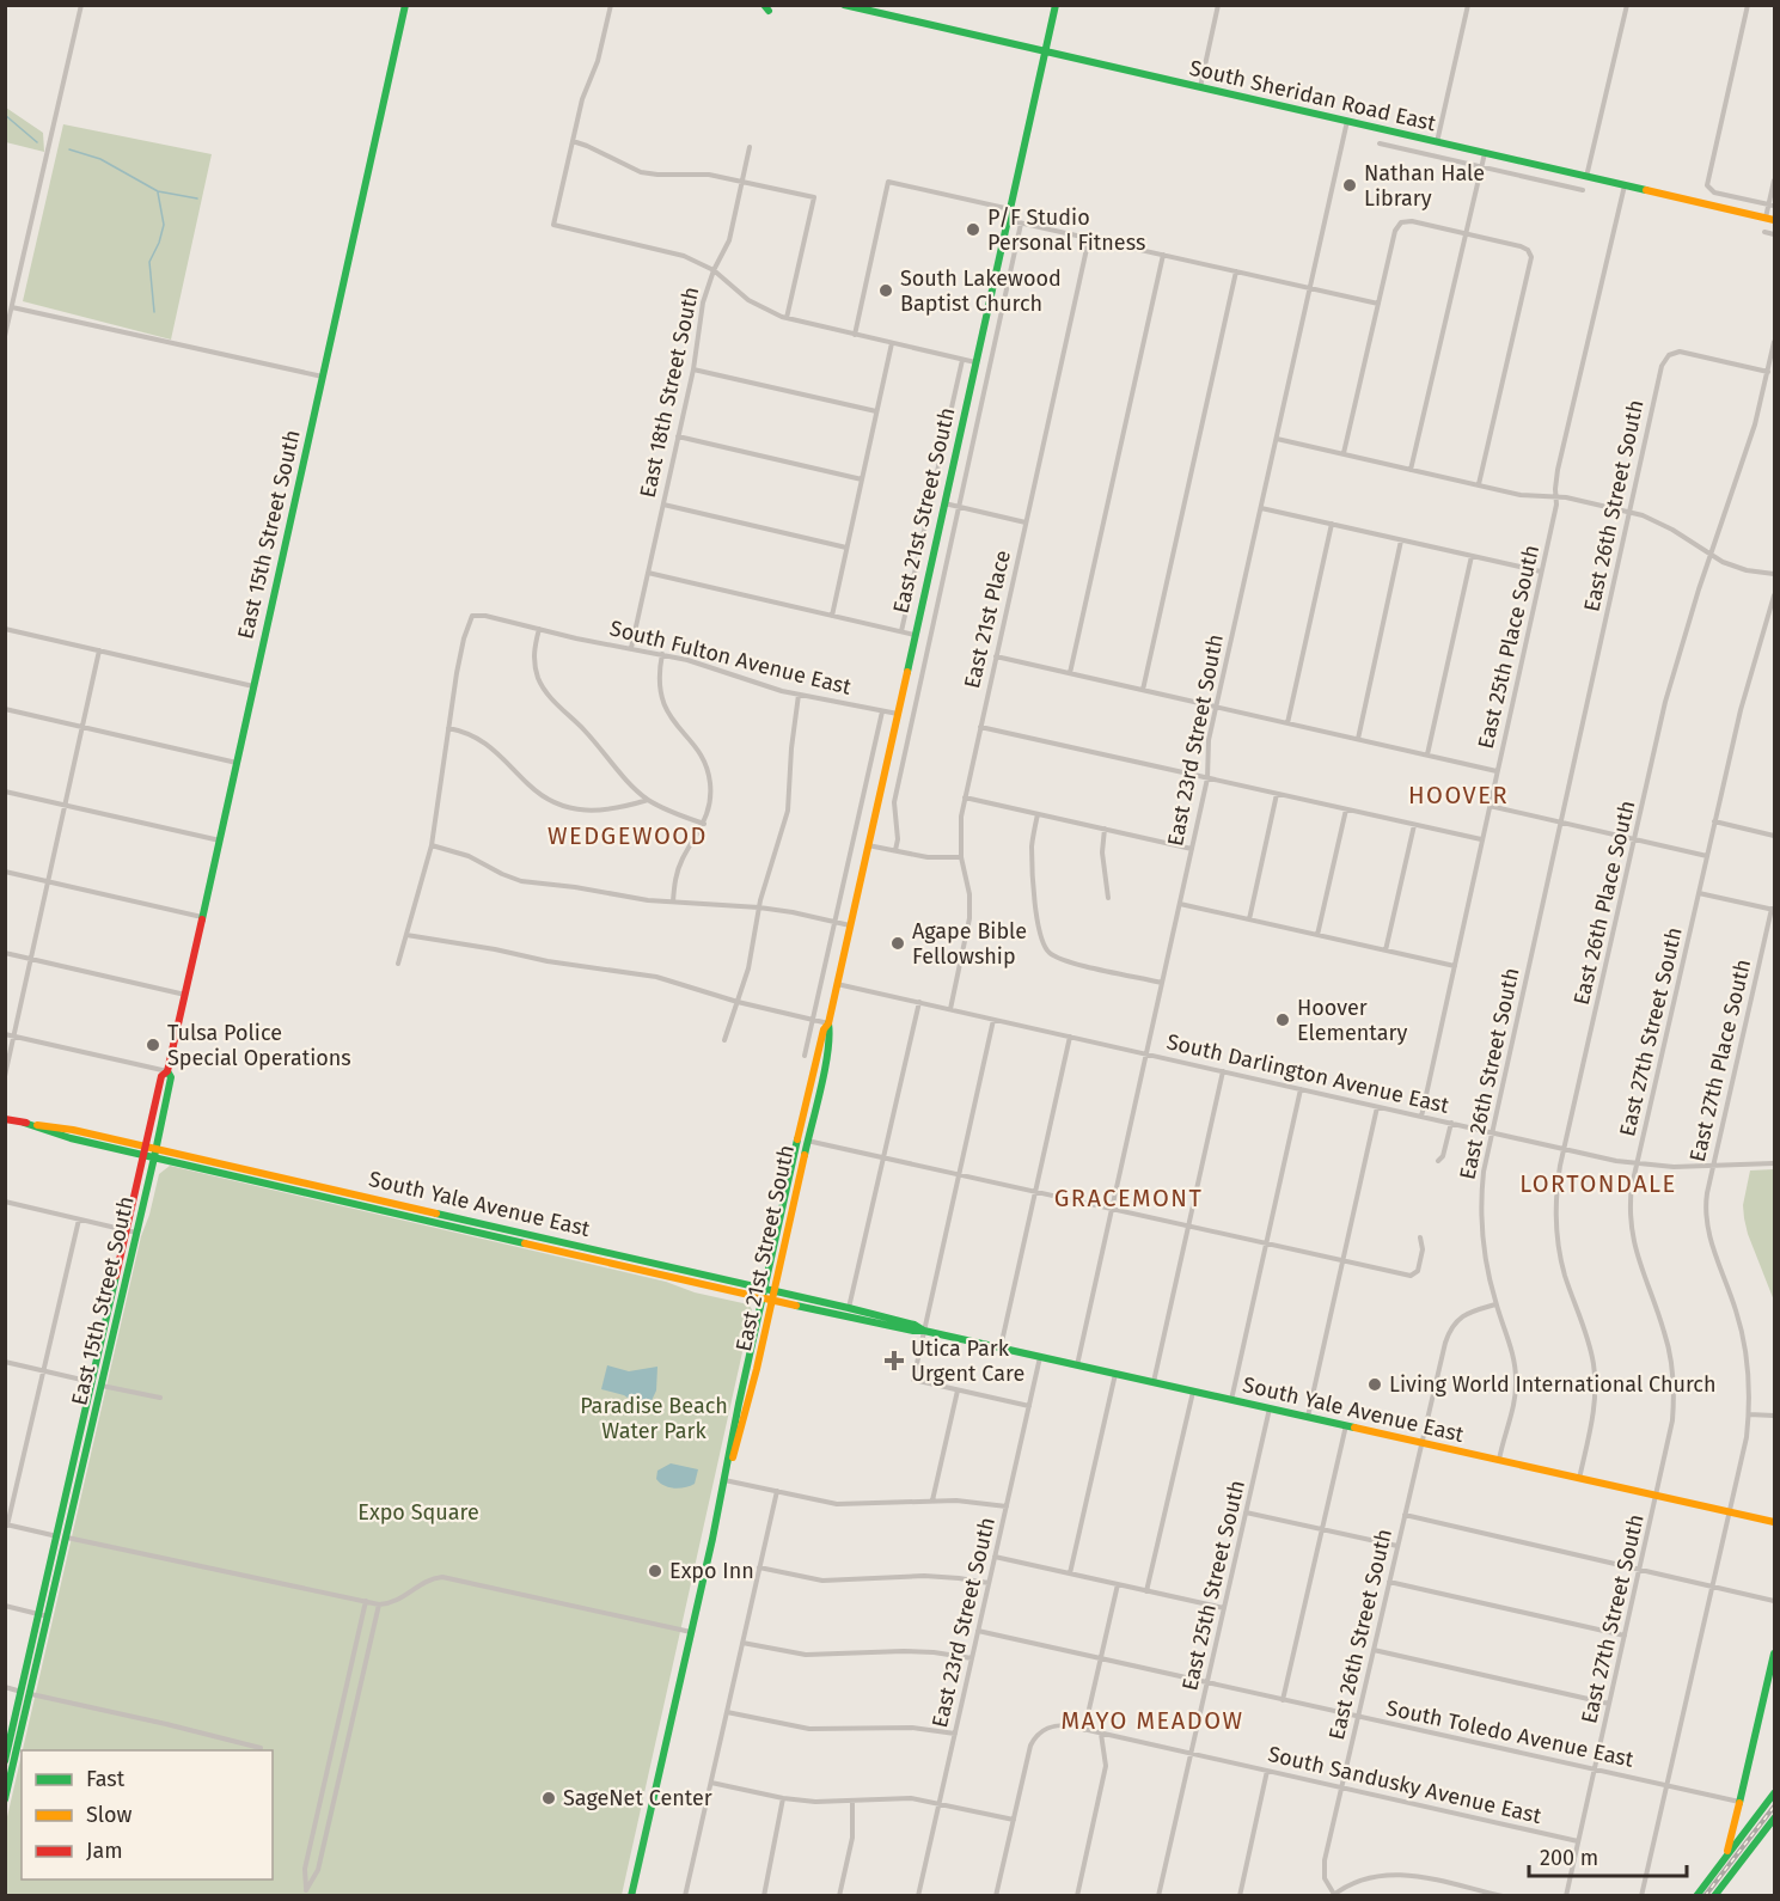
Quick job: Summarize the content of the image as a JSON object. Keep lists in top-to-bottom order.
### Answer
{
  "streets": {
    "main road": [
      "South Sheridan Road East",
      "East 21st Street South",
      "East 15th Street South",
      "South Yale Avenue East"
    ],
    "street": [
      "East 18th Street South",
      "East 26th Street South",
      "East 21st Place",
      "East 25th Place South",
      "South Fulton Avenue East",
      "East 23rd Street South",
      "East 26th Place South",
      "East 27th Street South",
      "East 27th Place South",
      "South Darlington Avenue East",
      "East 25th Street South",
      "South Toledo Avenue East",
      "South Sandusky Avenue East"
    ]
  },
  "crossings": [
    ["South Sheridan Road East", "East 21st Street South"],
    ["South Sheridan Road East", "East 25th Place South"],
    ["South Sheridan Road East", "East 23rd Street South"],
    ["East 18th Street South", "South Fulton Avenue East"],
    ["East 26th Street South", "East 26th Place South"],
    ["East 26th Street South", "South Darlington Avenue East"],
    ["East 26th Street South", "South Yale Avenue East"],
    ["East 26th Street South", "South Toledo Avenue East"],
    ["East 26th Street South", "South Sandusky Avenue East"],
    ["East 21st Street South", "South Fulton Avenue East"],
    ["East 21st Street South", "South Darlington Avenue East"],
    ["East 21st Street South", "South Yale Avenue East"],
    ["East 15th Street South", "South Yale Avenue East"],
    ["East 21st Place", "South Darlington Avenue East"],
    ["East 25th Place South", "South Darlington Avenue East"],
    ["East 23rd Street South", "South Darlington Avenue East"],
    ["East 23rd Street South", "South Yale Avenue East"],
    ["East 23rd Street South", "South Toledo Avenue East"],
    ["East 26th Place South", "South Darlington Avenue East"],
    ["East 26th Place South", "South Yale Avenue East"],
    ["East 27th Street South", "South Darlington Avenue East"],
    ["East 27th Street South", "South Yale Avenue East"],
    ["East 27th Street South", "South Toledo Avenue East"],
    ["East 27th Street South", "South Sandusky Avenue East"],
    ["East 27th Place South", "South Darlington Avenue East"],
    ["East 27th Place South", "South Yale Avenue East"],
    ["East 27th Place South", "South Toledo Avenue East"],
    ["South Yale Avenue East", "East 25th Street South"],
    ["East 25th Street South", "South Toledo Avenue East"],
    ["East 25th Street South", "South Sandusky Avenue East"]
  ],
  "districts": [
    "HOOVER",
    "WEDGEWOOD",
    "LORTONDALE",
    "GRACEMONT",
    "MAYO MEADOW"
  ],
  "parks": ["Paradise Beach Water Park", "Expo Square"],
  "places": {
    "other": [
      "Nathan Hale Library",
      "P/F Studio Personal Fitness",
      "South Lakewood Baptist Church",
      "Agape Bible Fellowship",
      "Hoover Elementary",
      "Tulsa Police Special Operations",
      "Living World International Church",
      "Expo Inn",
      "SageNet Center"
    ],
    "health": ["Utica Park Urgent Care"]
  },
  "legend": ["Fast", "Slow", "Jam"],
  "scale_bar": "200 m"
}
